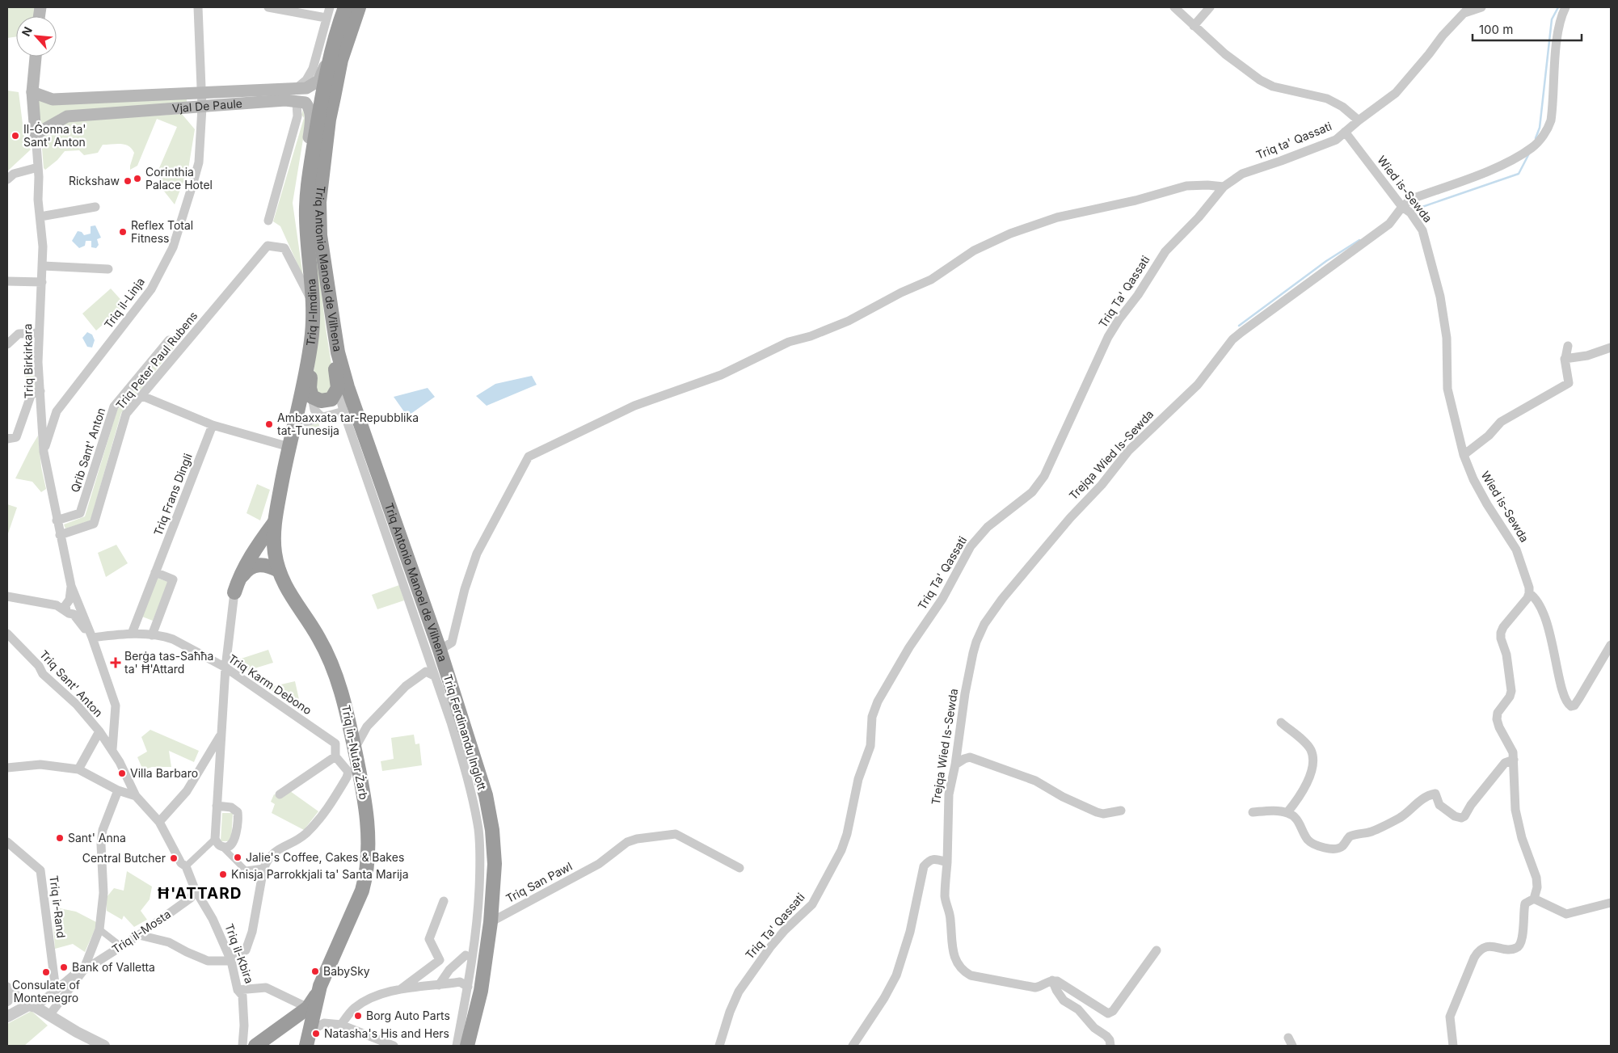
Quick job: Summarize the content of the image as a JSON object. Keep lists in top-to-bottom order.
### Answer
{
  "streets": {
    "highway": ["Triq Antonio Manoel de Vilhena", "Triq l-Imdina", "Triq in-Nutar Żarb"],
    "main road": ["Vjal De Paule"],
    "street": [
      "Triq ta' Qassati",
      "Wied is-Sewda",
      "Triq Ta' Qassati",
      "Triq il-Linja",
      "Triq Peter Paul Rubens",
      "Triq Birkirkara",
      "Qrib Sant' Anton",
      "Trejqa Wied Is-Sewda",
      "Triq Frans Dingli",
      "Triq Sant' Anton",
      "Triq Karm Debono",
      "Triq Ferdinandu Inglott",
      "Triq San Pawl",
      "Triq ir-Rand",
      "Triq il-Mosta",
      "Triq il-Kbira"
    ]
  },
  "crossings": [
    ["Vjal De Paule", "Triq il-Linja"],
    ["Vjal De Paule", "Triq l-Imdina"],
    ["Vjal De Paule", "Triq Birkirkara"],
    ["Triq ta' Qassati", "Wied is-Sewda"],
    ["Triq ta' Qassati", "Triq Ta' Qassati"],
    ["Wied is-Sewda", "Trejqa Wied Is-Sewda"],
    ["Triq Antonio Manoel de Vilhena", "Triq San Pawl"],
    ["Triq il-Linja", "Triq Birkirkara"],
    ["Triq l-Imdina", "Triq Peter Paul Rubens"],
    ["Triq l-Imdina", "Triq in-Nutar Żarb"],
    ["Triq Peter Paul Rubens", "Triq Birkirkara"],
    ["Triq Birkirkara", "Qrib Sant' Anton"],
    ["Triq Birkirkara", "Triq Sant' Anton"],
    ["Triq Birkirkara", "Triq Karm Debono"],
    ["Triq Frans Dingli", "Triq Karm Debono"],
    ["Triq Sant' Anton", "Triq il-Kbira"],
    ["Triq ir-Rand", "Triq il-Mosta"],
    ["Triq il-Mosta", "Triq il-Kbira"]
  ],
  "districts": ["Ħ'ATTARD"],
  "places": {
    "other": [
      "Il-Ġonna ta' Sant' Anton",
      "Corinthia Palace Hotel",
      "Rickshaw",
      "Reflex Total Fitness",
      "Ambaxxata tar-Repubblika tat-Tunesija",
      "Villa Barbaro",
      "Sant' Anna",
      "Jalie's Coffee, Cakes & Bakes",
      "Central Butcher",
      "Knisja Parrokkjali ta' Santa Marija",
      "Bank of Valletta",
      "BabySky",
      "Consulate of Montenegro",
      "Borg Auto Parts",
      "Natasha's His and Hers"
    ],
    "health": ["Berġa tas-Saħħa ta' Ħ'Attard"]
  },
  "scale_bar": "100 m",
  "north": "top left"
}
